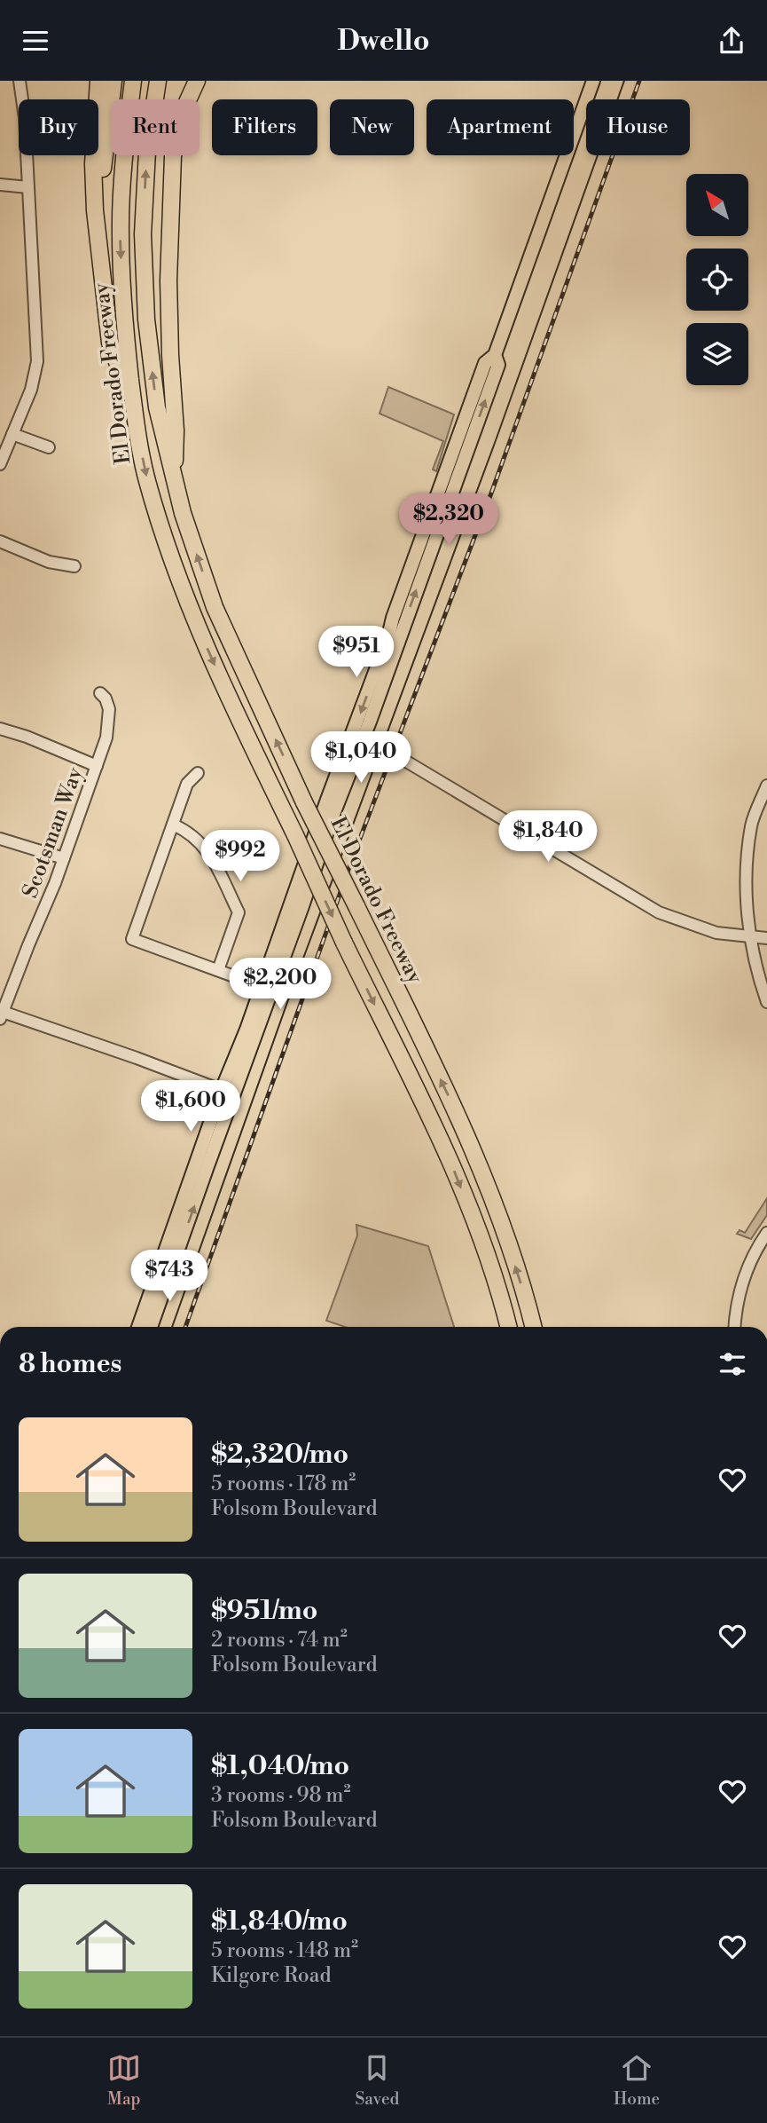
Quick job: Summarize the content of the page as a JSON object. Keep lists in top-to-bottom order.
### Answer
{
  "streets": {
    "highway": ["El Dorado Freeway"],
    "street": ["Scotsman Way"]
  },
  "north": "top left",
  "page": {
    "header": "Dwello",
    "chip": [
      "Buy",
      "Rent",
      "Filters",
      "New",
      "Apartment",
      "House"
    ],
    "price": [
      "$2,320",
      "$951",
      "$1,040",
      "$1,840",
      "$992",
      "$2,200",
      "$1,600",
      "$743"
    ],
    "heading": "8 homes",
    "list": [
      {
        "name": "$2,320/mo",
        "note": "5 rooms · 178 m² · Folsom Boulevard"
      },
      {
        "name": "$951/mo",
        "note": "2 rooms · 74 m² · Folsom Boulevard"
      },
      {
        "name": "$1,040/mo",
        "note": "3 rooms · 98 m² · Folsom Boulevard"
      },
      {
        "name": "$1,840/mo",
        "note": "5 rooms · 148 m² · Kilgore Road"
      }
    ],
    "tabs": ["Map", "Saved", "Home"]
  }
}
